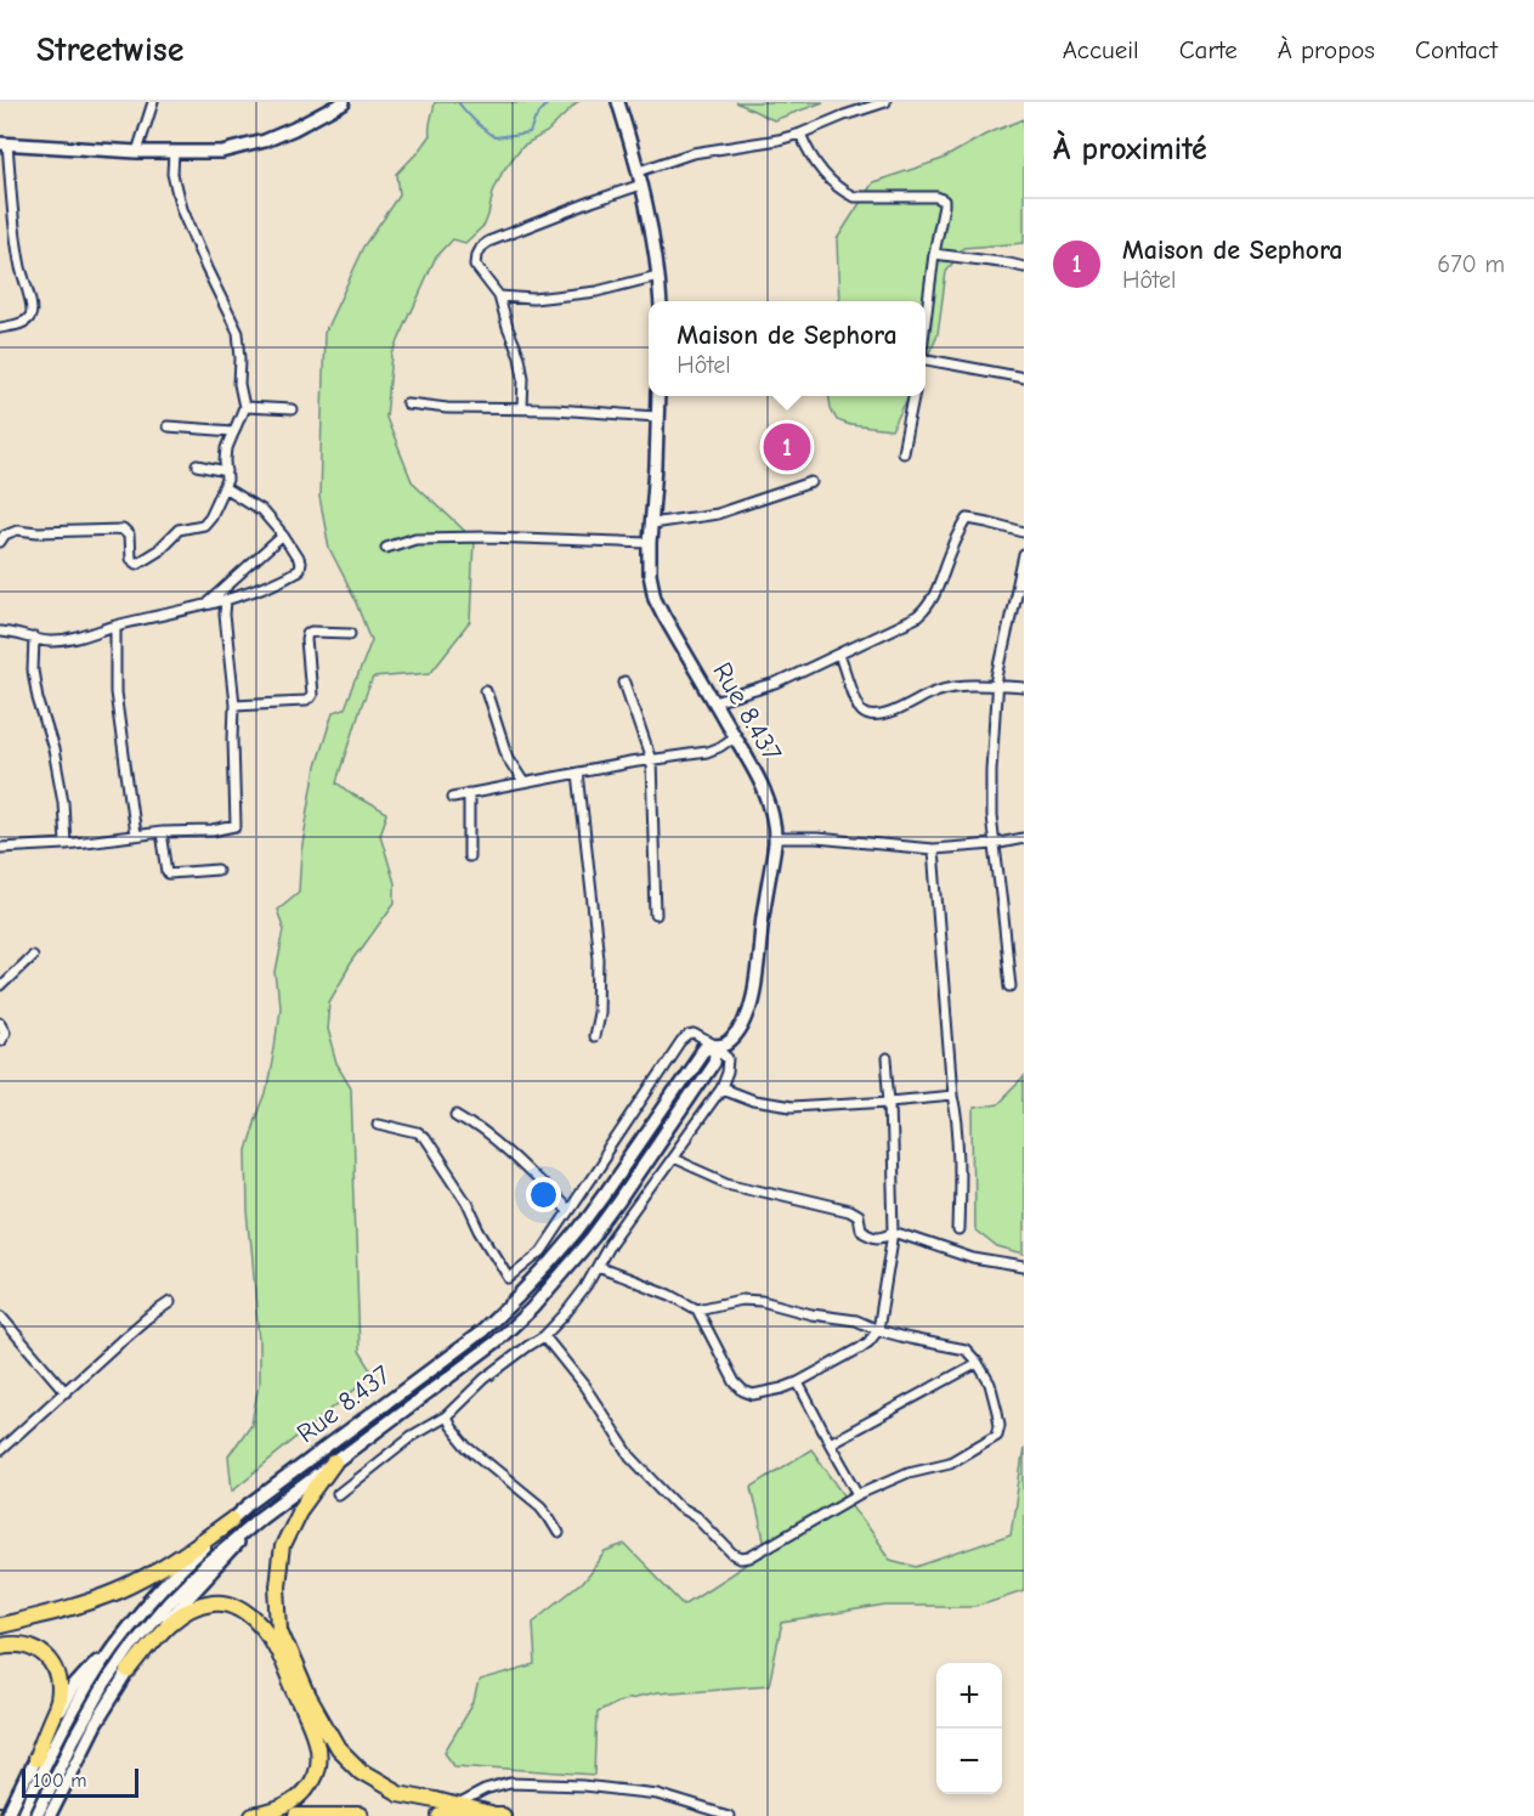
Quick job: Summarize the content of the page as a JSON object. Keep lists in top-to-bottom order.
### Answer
{
  "streets": {
    "main road": ["Rue 8.437"]
  },
  "scale_bar": "100 m",
  "page": {
    "header": "Streetwise",
    "nav": [
      "Accueil",
      "Carte",
      "À propos",
      "Contact"
    ],
    "heading": "À proximité",
    "list": [
      {
        "mark": "1",
        "name": "Maison de Sephora",
        "note": "Hôtel",
        "value": "670 m"
      }
    ],
    "popup": ["Maison de Sephora", "Hôtel"],
    "pins": "1",
    "map_buttons": ["+", "−"],
    "scale": "100 m"
  }
}
